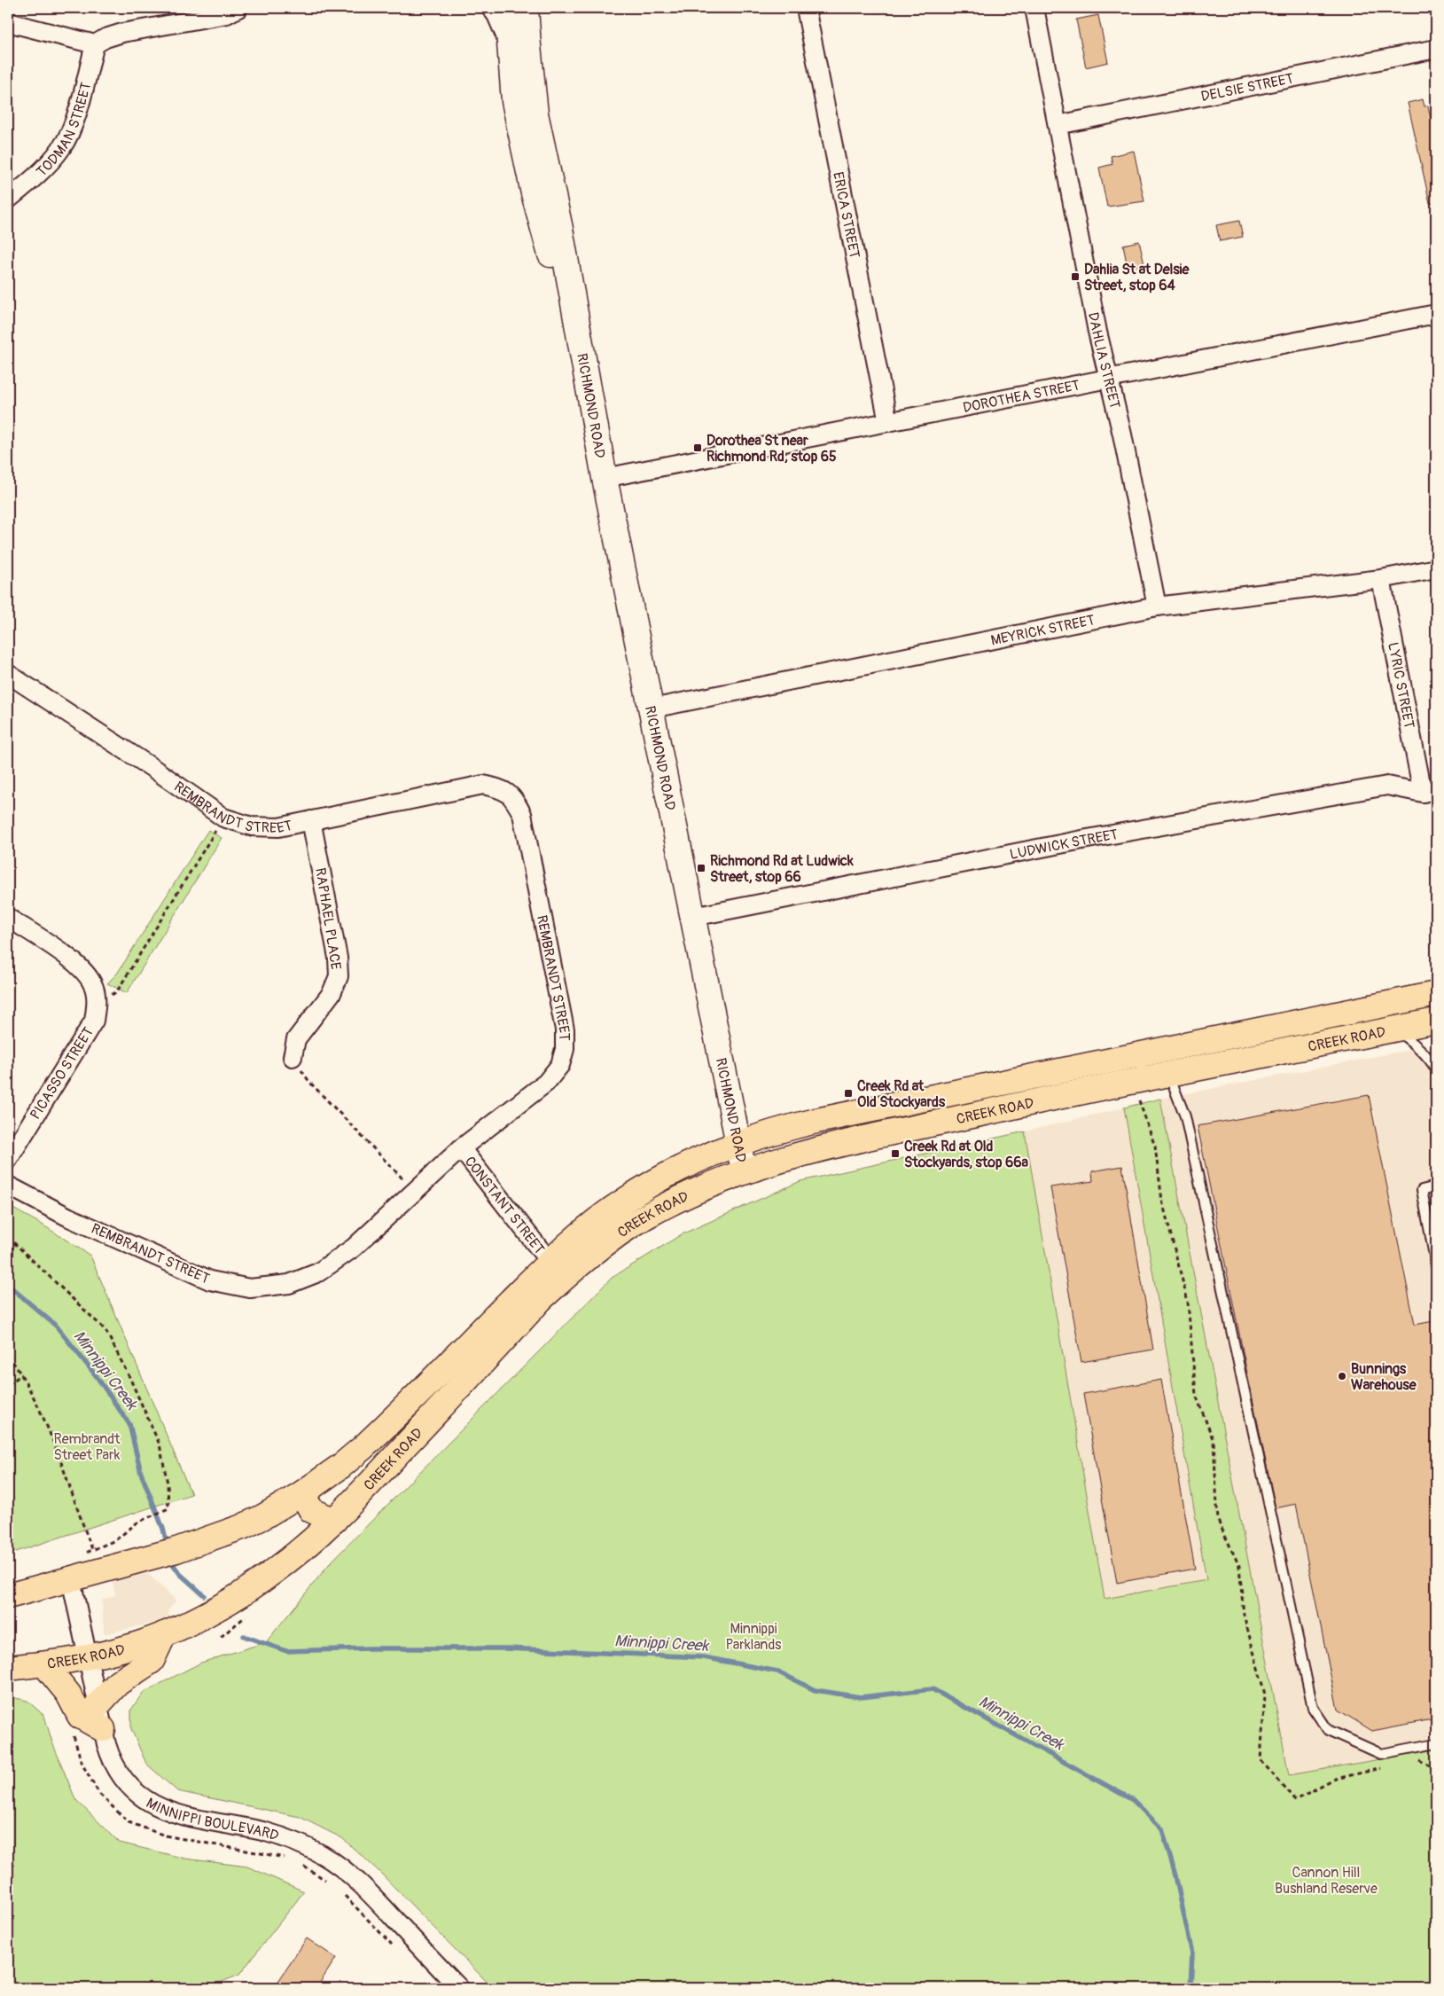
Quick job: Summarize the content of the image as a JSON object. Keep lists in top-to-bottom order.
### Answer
{
  "streets": {
    "main road": ["RICHMOND ROAD", "CREEK ROAD"],
    "street": [
      "DELSIE STREET",
      "TODMAN STREET",
      "ERICA STREET",
      "DAHLIA STREET",
      "DOROTHEA STREET",
      "MEYRICK STREET",
      "LYRIC STREET",
      "REMBRANDT STREET",
      "LUDWICK STREET",
      "RAPHAEL PLACE",
      "PICASSO STREET",
      "CONSTANT STREET",
      "MINNIPPI BOULEVARD"
    ]
  },
  "crossings": [
    ["DELSIE STREET", "DAHLIA STREET"],
    ["ERICA STREET", "DOROTHEA STREET"],
    ["DAHLIA STREET", "DOROTHEA STREET"],
    ["DAHLIA STREET", "MEYRICK STREET"],
    ["DOROTHEA STREET", "RICHMOND ROAD"],
    ["RICHMOND ROAD", "MEYRICK STREET"],
    ["RICHMOND ROAD", "LUDWICK STREET"],
    ["RICHMOND ROAD", "CREEK ROAD"],
    ["MEYRICK STREET", "LYRIC STREET"],
    ["LYRIC STREET", "LUDWICK STREET"],
    ["REMBRANDT STREET", "RAPHAEL PLACE"],
    ["REMBRANDT STREET", "CONSTANT STREET"],
    ["CREEK ROAD", "CONSTANT STREET"],
    ["CREEK ROAD", "MINNIPPI BOULEVARD"]
  ],
  "water": ["Minnippi Creek"],
  "parks": ["Rembrandt Street Park", "Minnippi Parklands", "Cannon Hill Bushland Reserve"],
  "places": {
    "transit": [
      "Dahlia St at Delsie Street, stop 64",
      "Dorothea St near Richmond Rd, stop 65",
      "Richmond Rd at Ludwick Street, stop 66",
      "Creek Rd at Old Stockyards",
      "Creek Rd at Old Stockyards, stop 66a"
    ],
    "other": ["Bunnings Warehouse"]
  }
}
